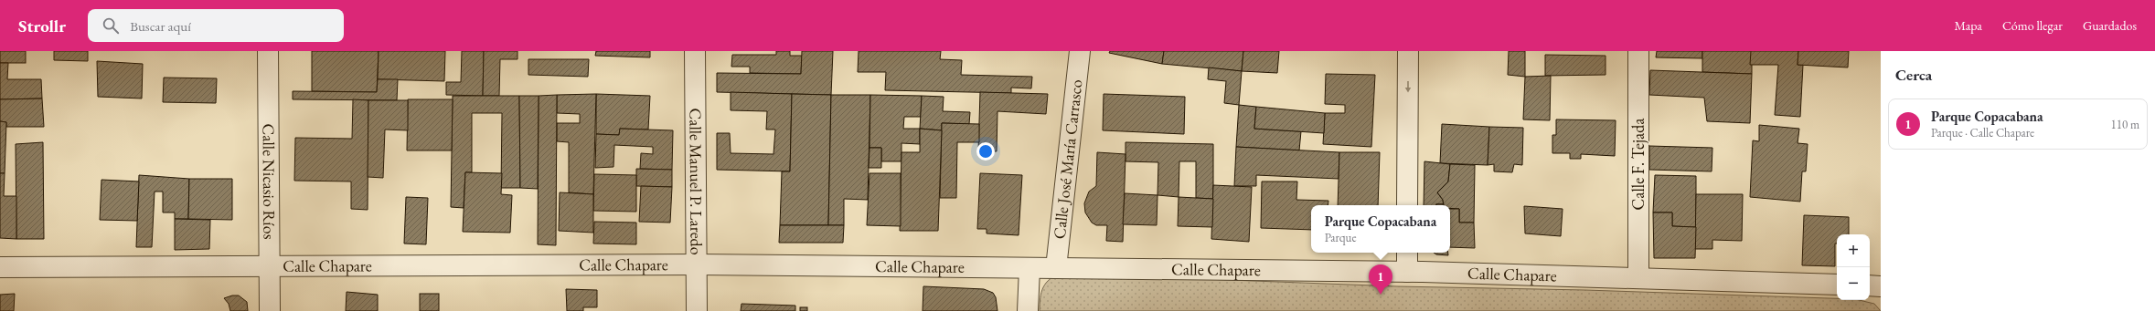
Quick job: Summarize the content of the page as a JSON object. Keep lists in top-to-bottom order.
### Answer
{
  "streets": {
    "street": [
      "Calle José María Carrasco",
      "Calle F. Tejada",
      "Calle Manuel P. Laredo",
      "Calle Nicasio Ríos",
      "Calle Chapare"
    ]
  },
  "crossings": [
    ["Calle José María Carrasco", "Calle Chapare"],
    ["Calle F. Tejada", "Calle Chapare"],
    ["Calle Manuel P. Laredo", "Calle Chapare"],
    ["Calle Nicasio Ríos", "Calle Chapare"]
  ],
  "page": {
    "header": "Strollr",
    "search": "Buscar aquí",
    "nav": ["Mapa", "Cómo llegar", "Guardados"],
    "heading": "Cerca",
    "list": [
      {
        "mark": "1",
        "name": "Parque Copacabana",
        "note": "Parque · Calle Chapare",
        "value": "110 m"
      }
    ],
    "popup": ["Parque Copacabana", "Parque"],
    "map_buttons": ["+", "−"],
    "pins": "1"
  }
}
